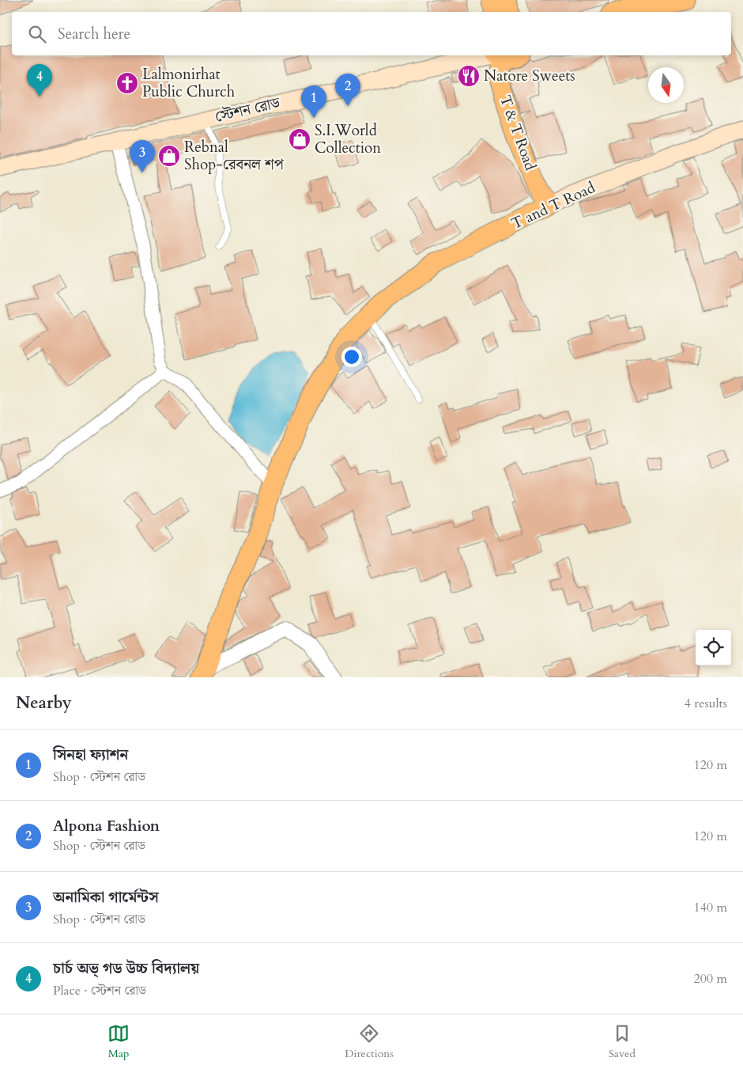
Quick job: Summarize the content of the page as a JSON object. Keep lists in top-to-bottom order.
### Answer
{
  "streets": {
    "main road": ["স্টেশন রোড", "T & T Road", "T and T Road"]
  },
  "crossings": [
    ["T & T Road", "T and T Road"]
  ],
  "places": {
    "restaurant": ["Natore Sweets"],
    "church": ["Lalmonirhat Public Church"],
    "shop": ["S.I.World Collection", "Rebnal Shop-রেবনল শপ"]
  },
  "north": "bottom",
  "page": {
    "search": "Search here",
    "pins": [
      "4",
      "2",
      "1",
      "3"
    ],
    "heading": ["Nearby", "4 results"],
    "list": [
      {
        "mark": "1",
        "name": "সিনহা ফ্যাশন",
        "note": "Shop · স্টেশন রোড",
        "value": "120 m"
      },
      {
        "mark": "2",
        "name": "Alpona Fashion",
        "note": "Shop · স্টেশন রোড",
        "value": "120 m"
      },
      {
        "mark": "3",
        "name": "অনামিকা গার্মেন্টস",
        "note": "Shop · স্টেশন রোড",
        "value": "140 m"
      },
      {
        "mark": "4",
        "name": "চার্চ অভ্ গড ‍উচ্চ বিদ্যালয়",
        "note": "Place · স্টেশন রোড",
        "value": "200 m"
      }
    ],
    "nav": ["Map", "Directions", "Saved"]
  }
}
